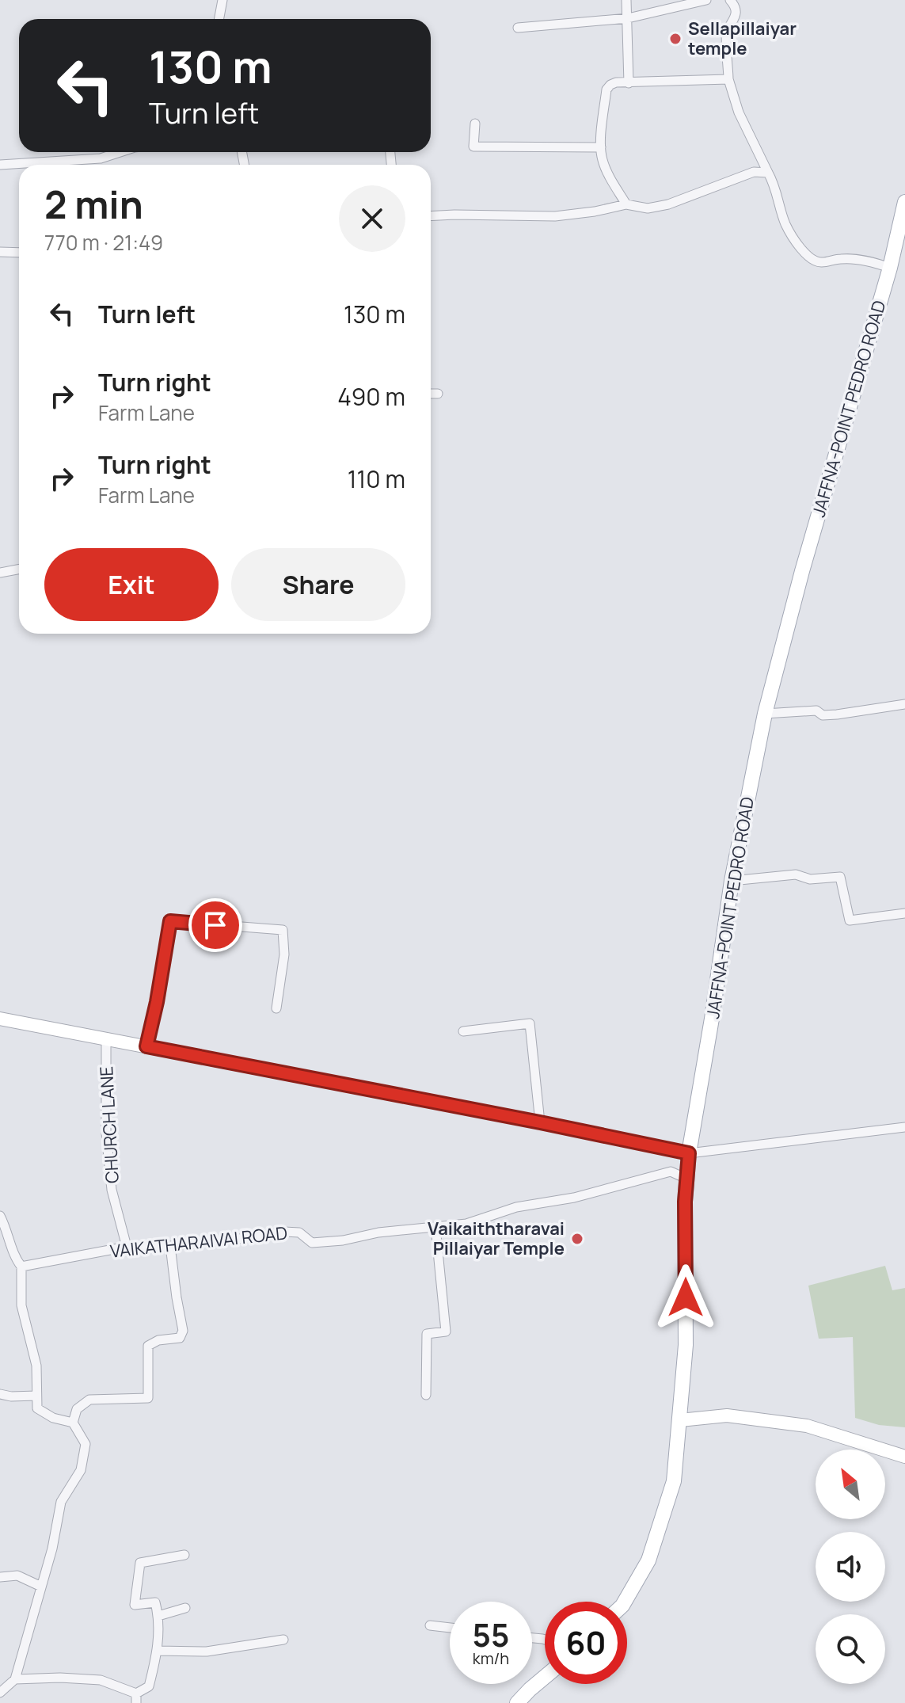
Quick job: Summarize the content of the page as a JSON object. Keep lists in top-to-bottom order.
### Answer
{
  "streets": {
    "main road": ["JAFFNA-POINT PEDRO ROAD"],
    "street": ["CHURCH LANE", "VAIKATHARAIVAI ROAD"]
  },
  "crossings": [
    ["JAFFNA-POINT PEDRO ROAD", "VAIKATHARAIVAI ROAD"],
    ["CHURCH LANE", "VAIKATHARAIVAI ROAD"]
  ],
  "places": ["Sellapillaiyar temple", "Vaikaiththaravai Pillaiyar Temple"],
  "north": "top left",
  "page": {
    "turn": ["130 m", "Turn left"],
    "heading": ["2 min", "770 m · 21:49"],
    "list": [
      {
        "name": "Turn left",
        "value": "130 m"
      },
      {
        "name": "Turn right",
        "note": "Farm Lane",
        "value": "490 m"
      },
      {
        "name": "Turn right",
        "note": "Farm Lane",
        "value": "110 m"
      }
    ],
    "buttons": ["Exit", "Share"],
    "speed": "55 km/h",
    "limit": "60"
  }
}
